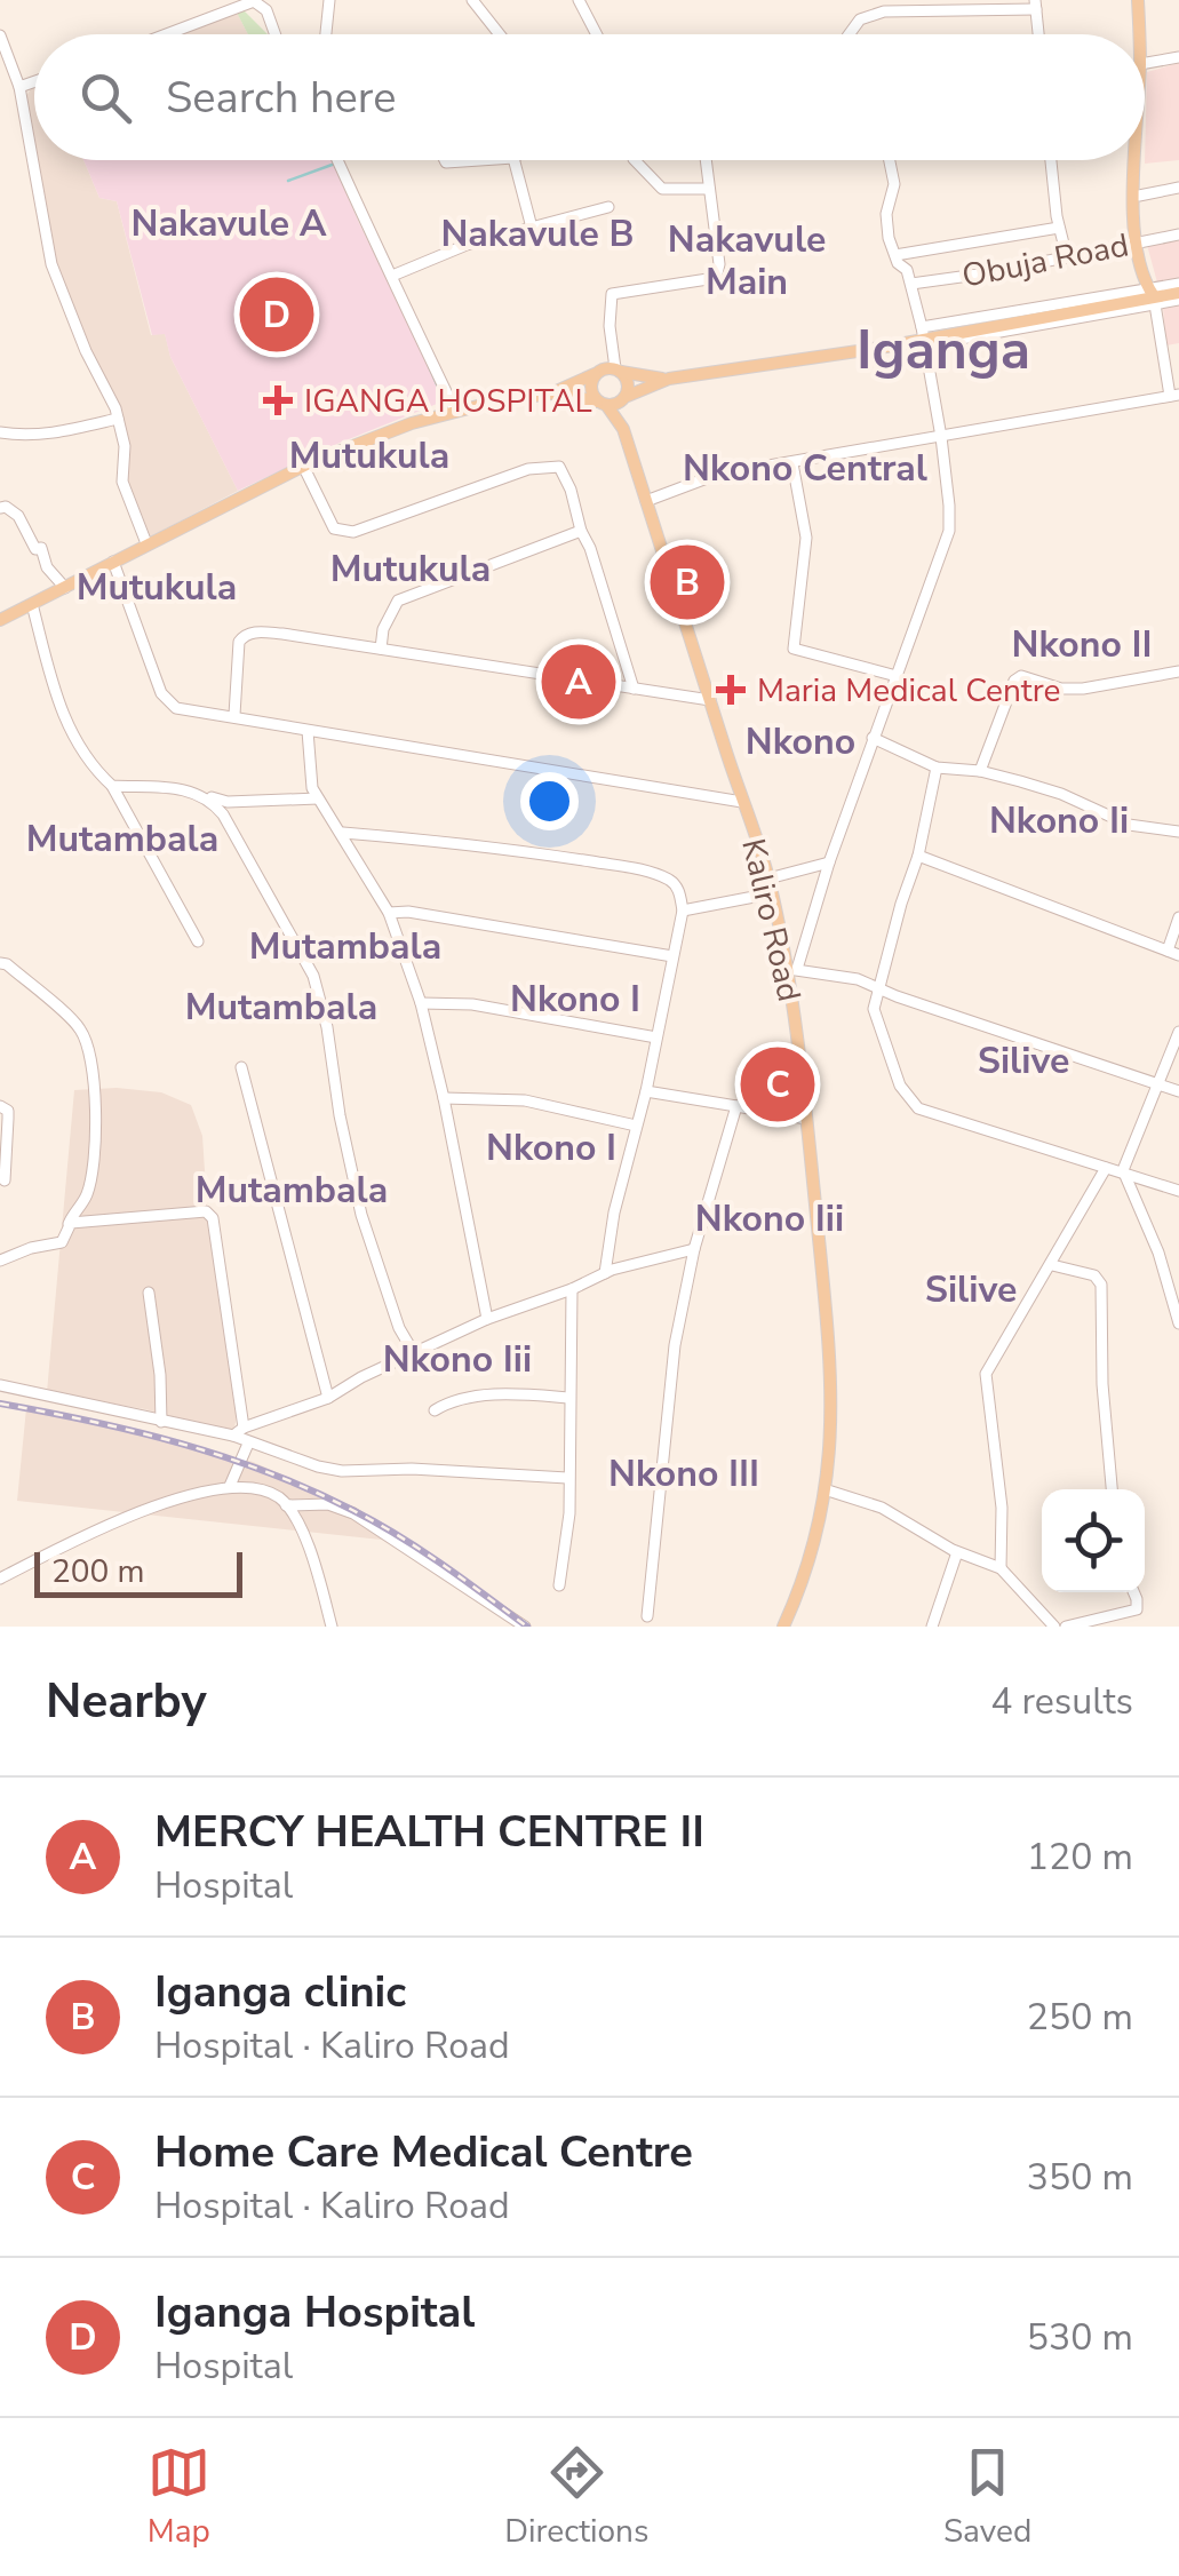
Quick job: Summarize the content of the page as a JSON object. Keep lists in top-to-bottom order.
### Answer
{
  "streets": {
    "main road": ["Kaliro Road"],
    "street": ["Obuja Road"]
  },
  "districts": [
    "Nakavule A",
    "Nakavule B",
    "Nakavule Main",
    "Iganga",
    "Mutukula",
    "Nkono Central",
    "Mutukula",
    "Mutukula",
    "Nkono II",
    "Nkono",
    "Nkono Ii",
    "Mutambala",
    "Mutambala",
    "Nkono I",
    "Mutambala",
    "Silive",
    "Nkono I",
    "Mutambala",
    "Nkono Iii",
    "Silive",
    "Nkono Iii",
    "Nkono III"
  ],
  "places": {
    "health": ["IGANGA HOSPITAL", "Maria Medical Centre"]
  },
  "scale_bar": "200 m",
  "page": {
    "search": "Search here",
    "pins": [
      "D",
      "B",
      "A",
      "C"
    ],
    "scale": "200 m",
    "heading": ["Nearby", "4 results"],
    "list": [
      {
        "mark": "A",
        "name": "MERCY HEALTH CENTRE II",
        "note": "Hospital",
        "value": "120 m"
      },
      {
        "mark": "B",
        "name": "Iganga clinic",
        "note": "Hospital · Kaliro Road",
        "value": "250 m"
      },
      {
        "mark": "C",
        "name": "Home Care Medical Centre",
        "note": "Hospital · Kaliro Road",
        "value": "350 m"
      },
      {
        "mark": "D",
        "name": "Iganga Hospital",
        "note": "Hospital",
        "value": "530 m"
      }
    ],
    "nav": ["Map", "Directions", "Saved"]
  }
}
